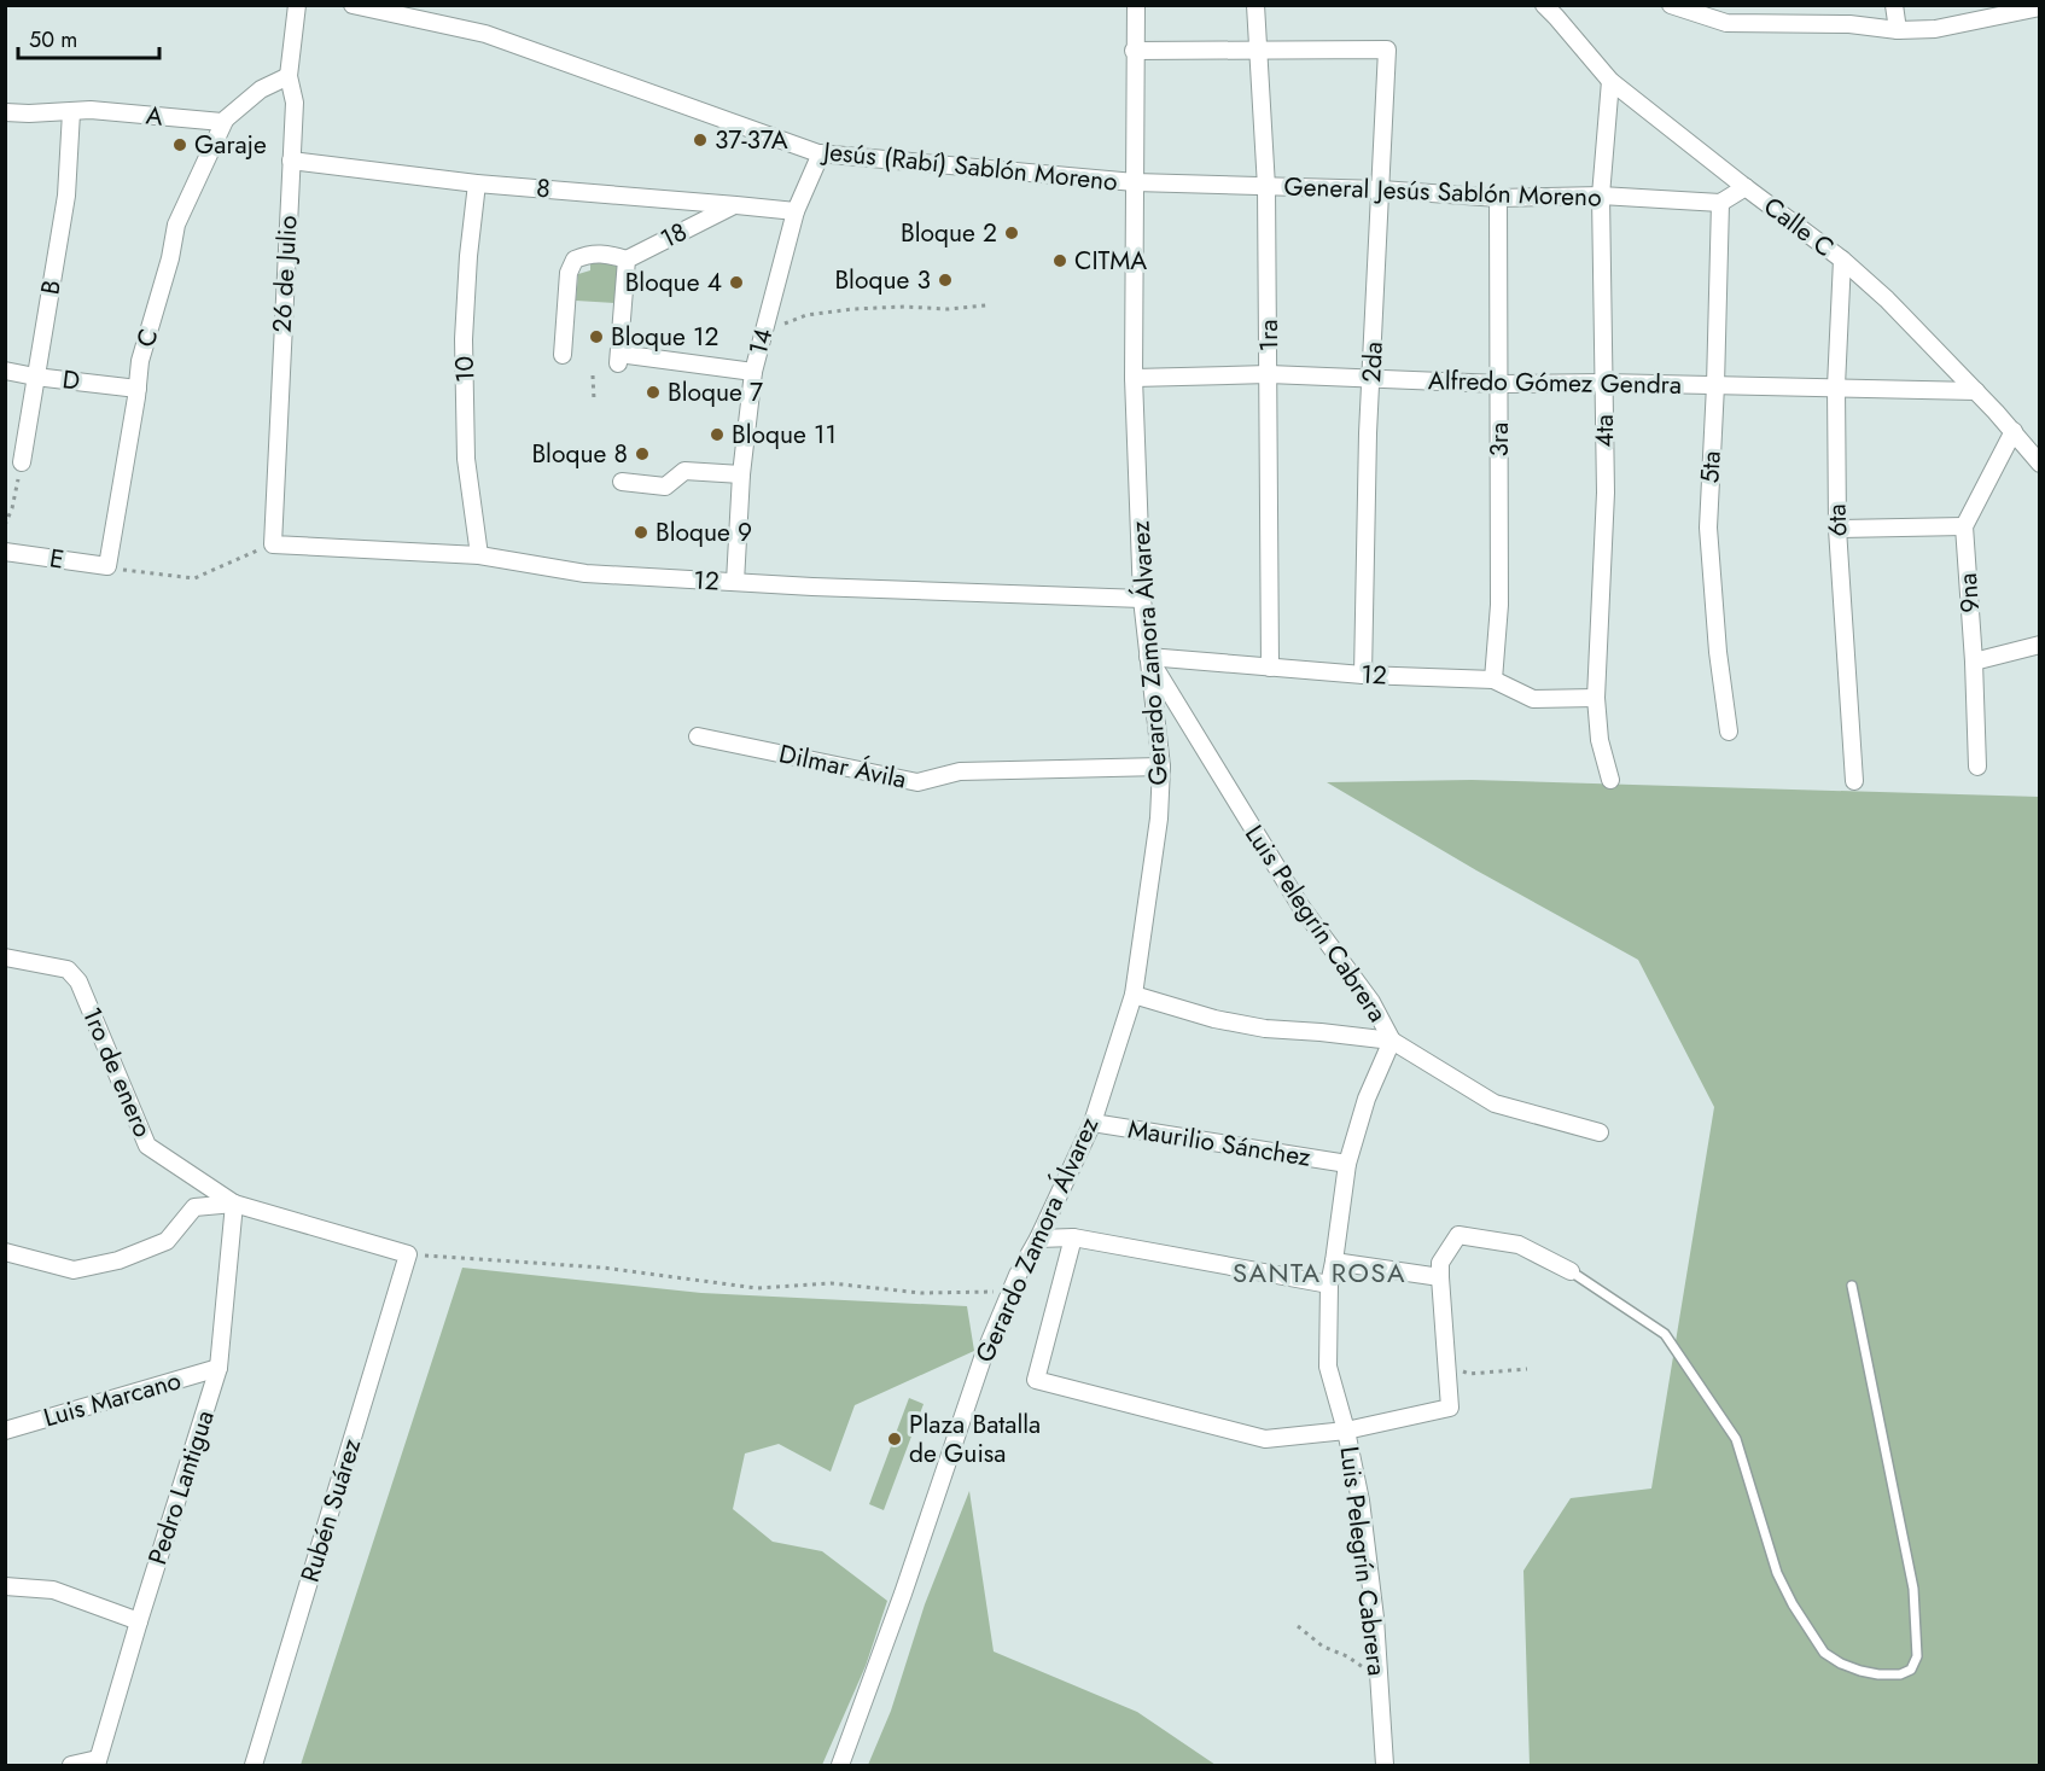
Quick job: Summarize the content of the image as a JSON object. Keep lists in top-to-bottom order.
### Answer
{
  "streets": {
    "street": [
      "A",
      "Jesús (Rabí) Sablón Moreno",
      "8",
      "General Jesús Sablón Moreno",
      "Calle C",
      "18",
      "26 de Julio",
      "B",
      "1ra",
      "C",
      "14",
      "2da",
      "10",
      "D",
      "Alfredo Gómez Gendra",
      "4ta",
      "3ra",
      "5ta",
      "6ta",
      "E",
      "12",
      "9na",
      "Gerardo Zamora Álvarez",
      "Dilmar Ávila",
      "Luis Pelegrín Cabrera",
      "1ro de enero",
      "Maurilio Sánchez",
      "Luis Marcano",
      "Pedro Lantigua",
      "Rubén Suárez"
    ]
  },
  "crossings": [
    ["A", "B"],
    ["A", "C"],
    ["Jesús (Rabí) Sablón Moreno", "General Jesús Sablón Moreno"],
    ["Jesús (Rabí) Sablón Moreno", "14"],
    ["Jesús (Rabí) Sablón Moreno", "Gerardo Zamora Álvarez"],
    ["8", "18"],
    ["8", "26 de Julio"],
    ["8", "14"],
    ["8", "10"],
    ["General Jesús Sablón Moreno", "1ra"],
    ["General Jesús Sablón Moreno", "2da"],
    ["General Jesús Sablón Moreno", "4ta"],
    ["General Jesús Sablón Moreno", "3ra"],
    ["General Jesús Sablón Moreno", "5ta"],
    ["General Jesús Sablón Moreno", "Gerardo Zamora Álvarez"],
    ["Calle C", "Alfredo Gómez Gendra"],
    ["Calle C", "4ta"],
    ["Calle C", "6ta"],
    ["26 de Julio", "12"],
    ["B", "D"],
    ["1ra", "2da"],
    ["1ra", "Alfredo Gómez Gendra"],
    ["1ra", "12"],
    ["C", "D"],
    ["C", "E"],
    ["14", "12"],
    ["2da", "Alfredo Gómez Gendra"],
    ["2da", "12"],
    ["10", "12"],
    ["Alfredo Gómez Gendra", "4ta"],
    ["Alfredo Gómez Gendra", "3ra"],
    ["Alfredo Gómez Gendra", "5ta"],
    ["Alfredo Gómez Gendra", "6ta"],
    ["Alfredo Gómez Gendra", "Gerardo Zamora Álvarez"],
    ["4ta", "12"],
    ["3ra", "12"],
    ["12", "Gerardo Zamora Álvarez"],
    ["12", "Luis Pelegrín Cabrera"],
    ["Gerardo Zamora Álvarez", "Dilmar Ávila"],
    ["Gerardo Zamora Álvarez", "Luis Pelegrín Cabrera"],
    ["Gerardo Zamora Álvarez", "Maurilio Sánchez"],
    ["Luis Pelegrín Cabrera", "Maurilio Sánchez"],
    ["1ro de enero", "Pedro Lantigua"],
    ["Luis Marcano", "Pedro Lantigua"]
  ],
  "districts": ["SANTA ROSA"],
  "places": [
    "37-37A",
    "Garaje",
    "Bloque 2",
    "CITMA",
    "Bloque 3",
    "Bloque 4",
    "Bloque 12",
    "Bloque 7",
    "Bloque 11",
    "Bloque 8",
    "Bloque 9",
    "Plaza Batalla de Guisa"
  ],
  "scale_bar": "50 m"
}
